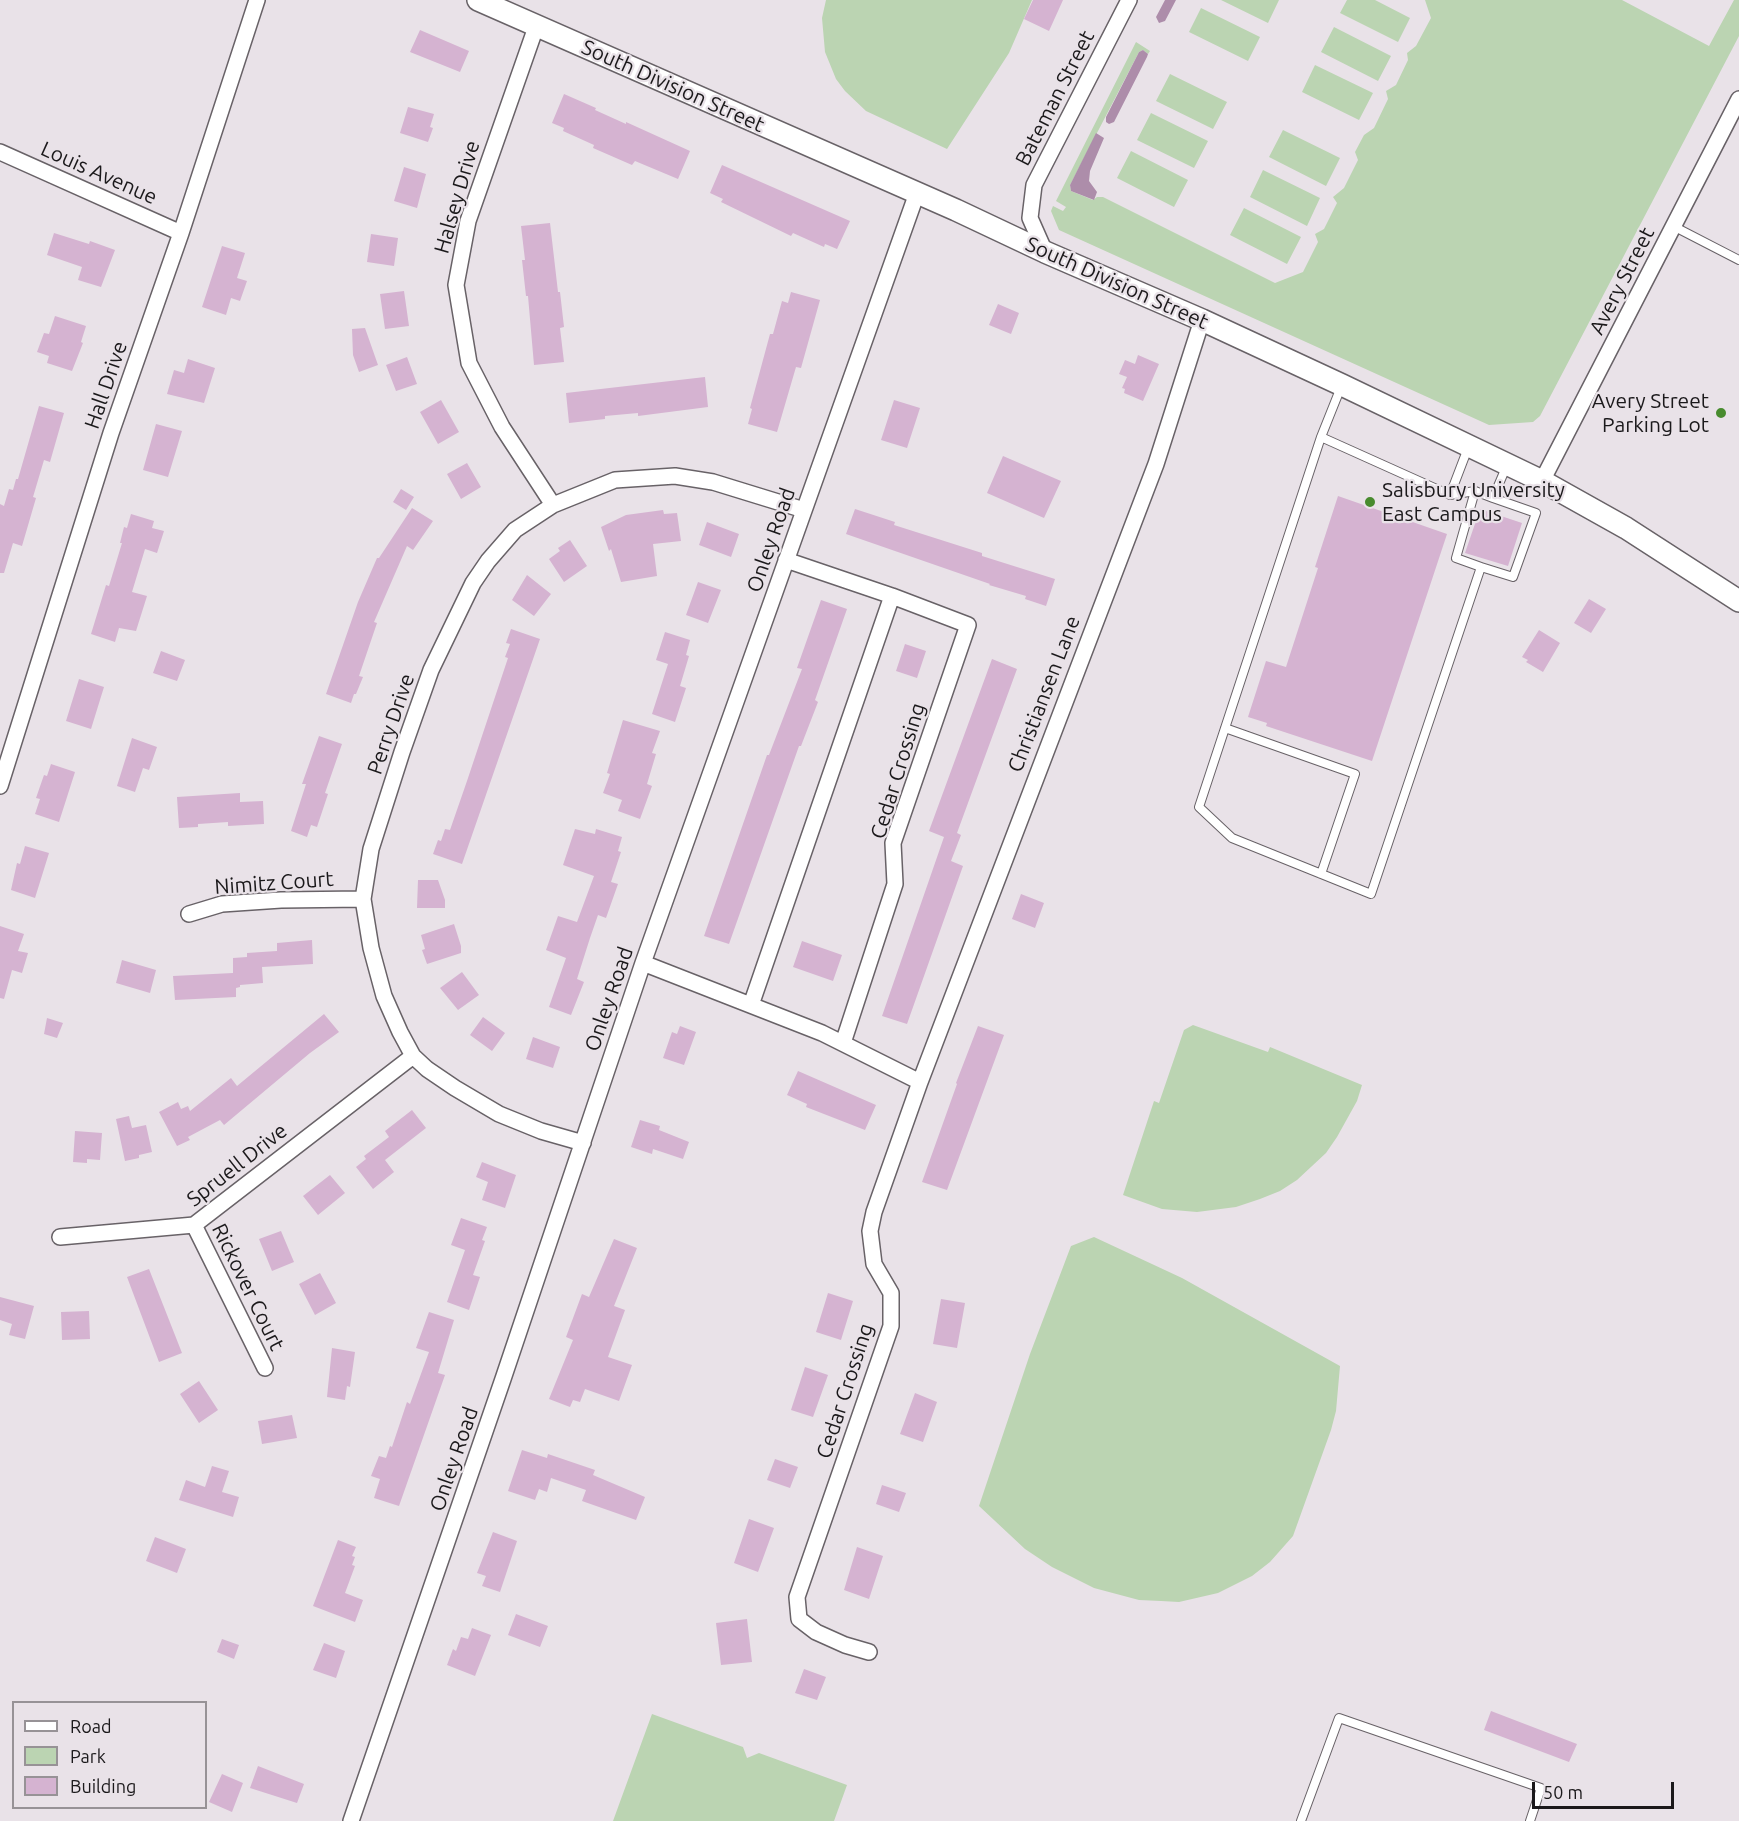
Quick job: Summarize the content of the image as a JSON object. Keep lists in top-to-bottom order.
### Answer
{
  "streets": {
    "street": [
      "South Division Street",
      "Bateman Street",
      "Louis Avenue",
      "Halsey Drive",
      "Avery Street",
      "Hall Drive",
      "Onley Road",
      "Christiansen Lane",
      "Perry Drive",
      "Cedar Crossing",
      "Nimitz Court",
      "Spruell Drive",
      "Rickover Court"
    ]
  },
  "crossings": [
    ["South Division Street", "Bateman Street"],
    ["South Division Street", "Halsey Drive"],
    ["South Division Street", "Avery Street"],
    ["South Division Street", "Onley Road"],
    ["South Division Street", "Christiansen Lane"],
    ["Louis Avenue", "Hall Drive"],
    ["Halsey Drive", "Perry Drive"],
    ["Onley Road", "Perry Drive"],
    ["Onley Road", "Cedar Crossing"],
    ["Christiansen Lane", "Cedar Crossing"],
    ["Perry Drive", "Nimitz Court"],
    ["Perry Drive", "Spruell Drive"],
    ["Spruell Drive", "Rickover Court"]
  ],
  "places": ["Avery Street Parking Lot", "Salisbury University East Campus"],
  "legend": ["Road", "Park", "Building"],
  "scale_bar": "50 m"
}
